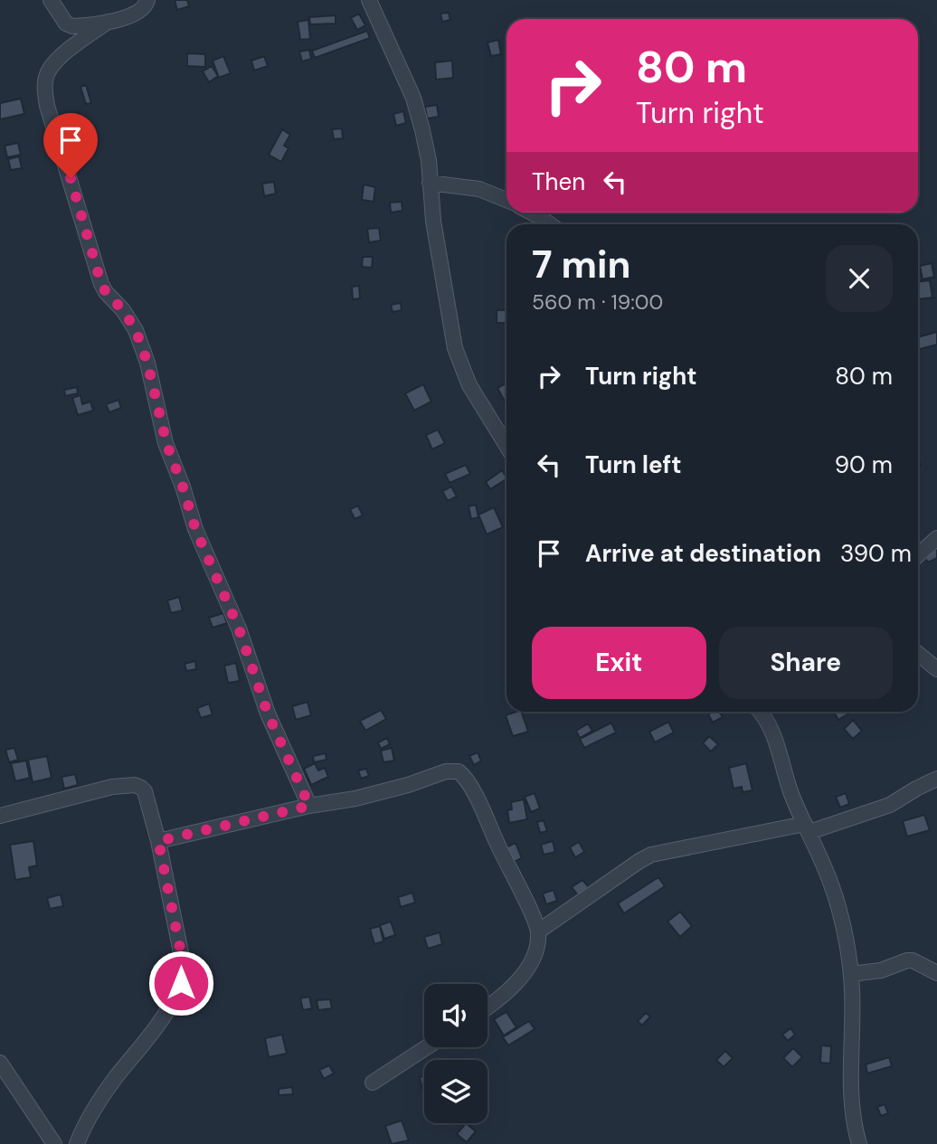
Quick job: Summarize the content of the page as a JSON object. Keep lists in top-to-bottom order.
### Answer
{
  "page": {
    "turn": ["80 m", "Turn right"],
    "then": "Then",
    "heading": ["7 min", "560 m · 19:00"],
    "list": [
      {
        "name": "Turn right",
        "value": "80 m"
      },
      {
        "name": "Turn left",
        "value": "90 m"
      },
      {
        "name": "Arrive at destination",
        "value": "390 m"
      }
    ],
    "buttons": ["Exit", "Share"]
  }
}
